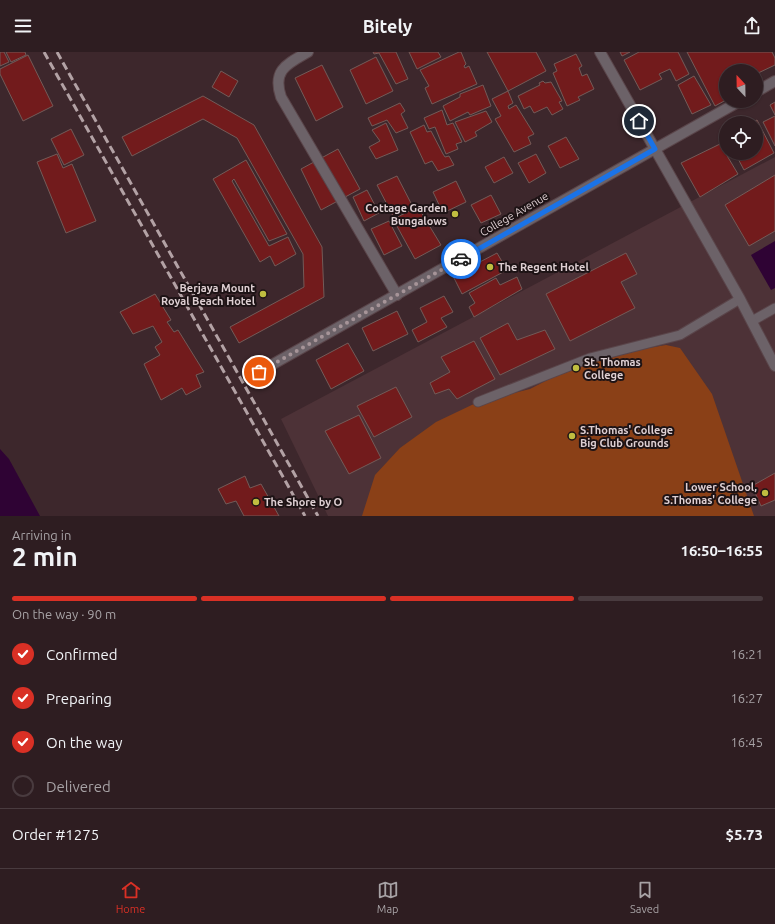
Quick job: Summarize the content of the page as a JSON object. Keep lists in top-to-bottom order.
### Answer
{
  "streets": {
    "street": ["College Avenue"]
  },
  "places": [
    "Cottage Garden Bungalows",
    "The Regent Hotel",
    "Berjaya Mount Royal Beach Hotel",
    "St. Thomas College",
    "S.Thomas' College Big Club Grounds",
    "Lower School, S.Thomas' College",
    "The Shore by O"
  ],
  "north": "top",
  "page": {
    "header": "Bitely",
    "heading": ["2 min", "Arriving in", "16:50–16:55"],
    "panel": ["Order #1275", "$5.73"],
    "bar": "On the way · 90 m",
    "list": [
      ["Confirmed", "16:21"],
      ["Preparing", "16:27"],
      ["On the way", "16:45"],
      "Delivered"
    ],
    "tabs": ["Home", "Map", "Saved"]
  }
}
